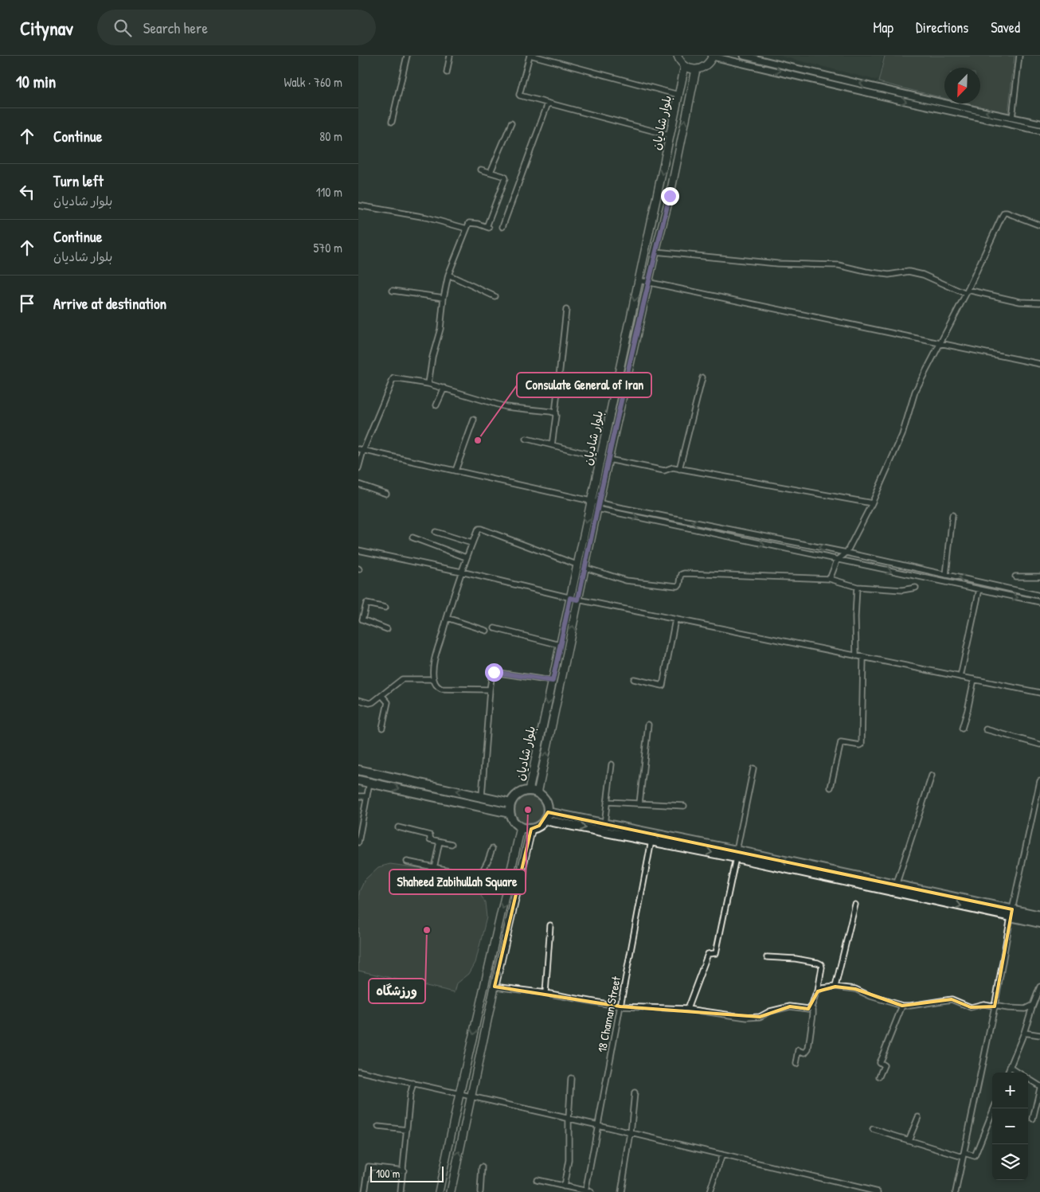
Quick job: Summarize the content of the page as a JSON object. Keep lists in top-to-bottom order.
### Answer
{
  "streets": {
    "main road": ["بلوار شادیان"],
    "street": ["18 Chaman Street"]
  },
  "places": ["Consulate General of Iran", "Shaheed Zabihullah Square", "ورزشگاه"],
  "scale_bar": "100 m",
  "north": "bottom left",
  "page": {
    "header": "Citynav",
    "search": "Search here",
    "nav": ["Map", "Directions", "Saved"],
    "heading": ["10 min", "Walk · 760 m"],
    "list": [
      ["Continue", "80 m"],
      ["Turn left", "بلوار شادیان", "110 m"],
      ["Continue", "بلوار شادیان", "570 m"],
      "Arrive at destination"
    ],
    "map_buttons": ["+", "−"],
    "scale": "100 m"
  }
}
